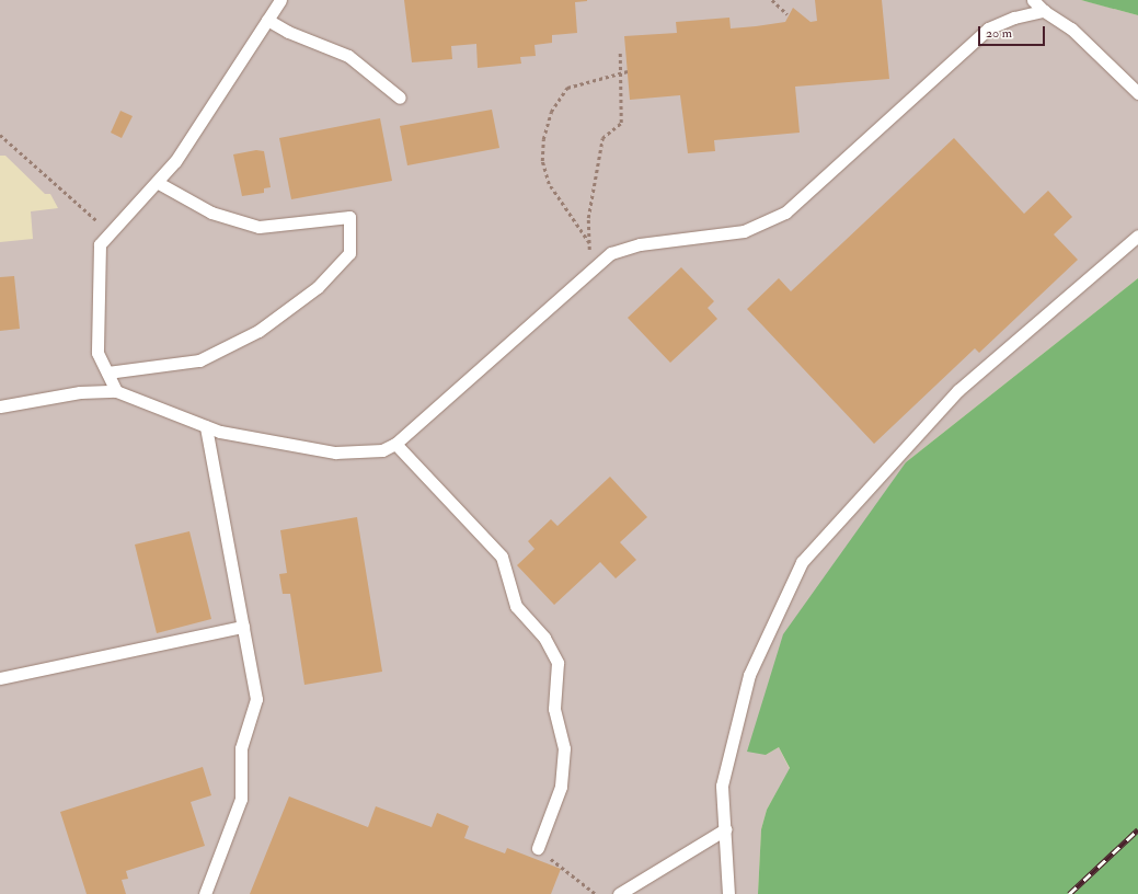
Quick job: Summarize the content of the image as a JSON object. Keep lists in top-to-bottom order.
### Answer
{
  "scale_bar": "20 m"
}
